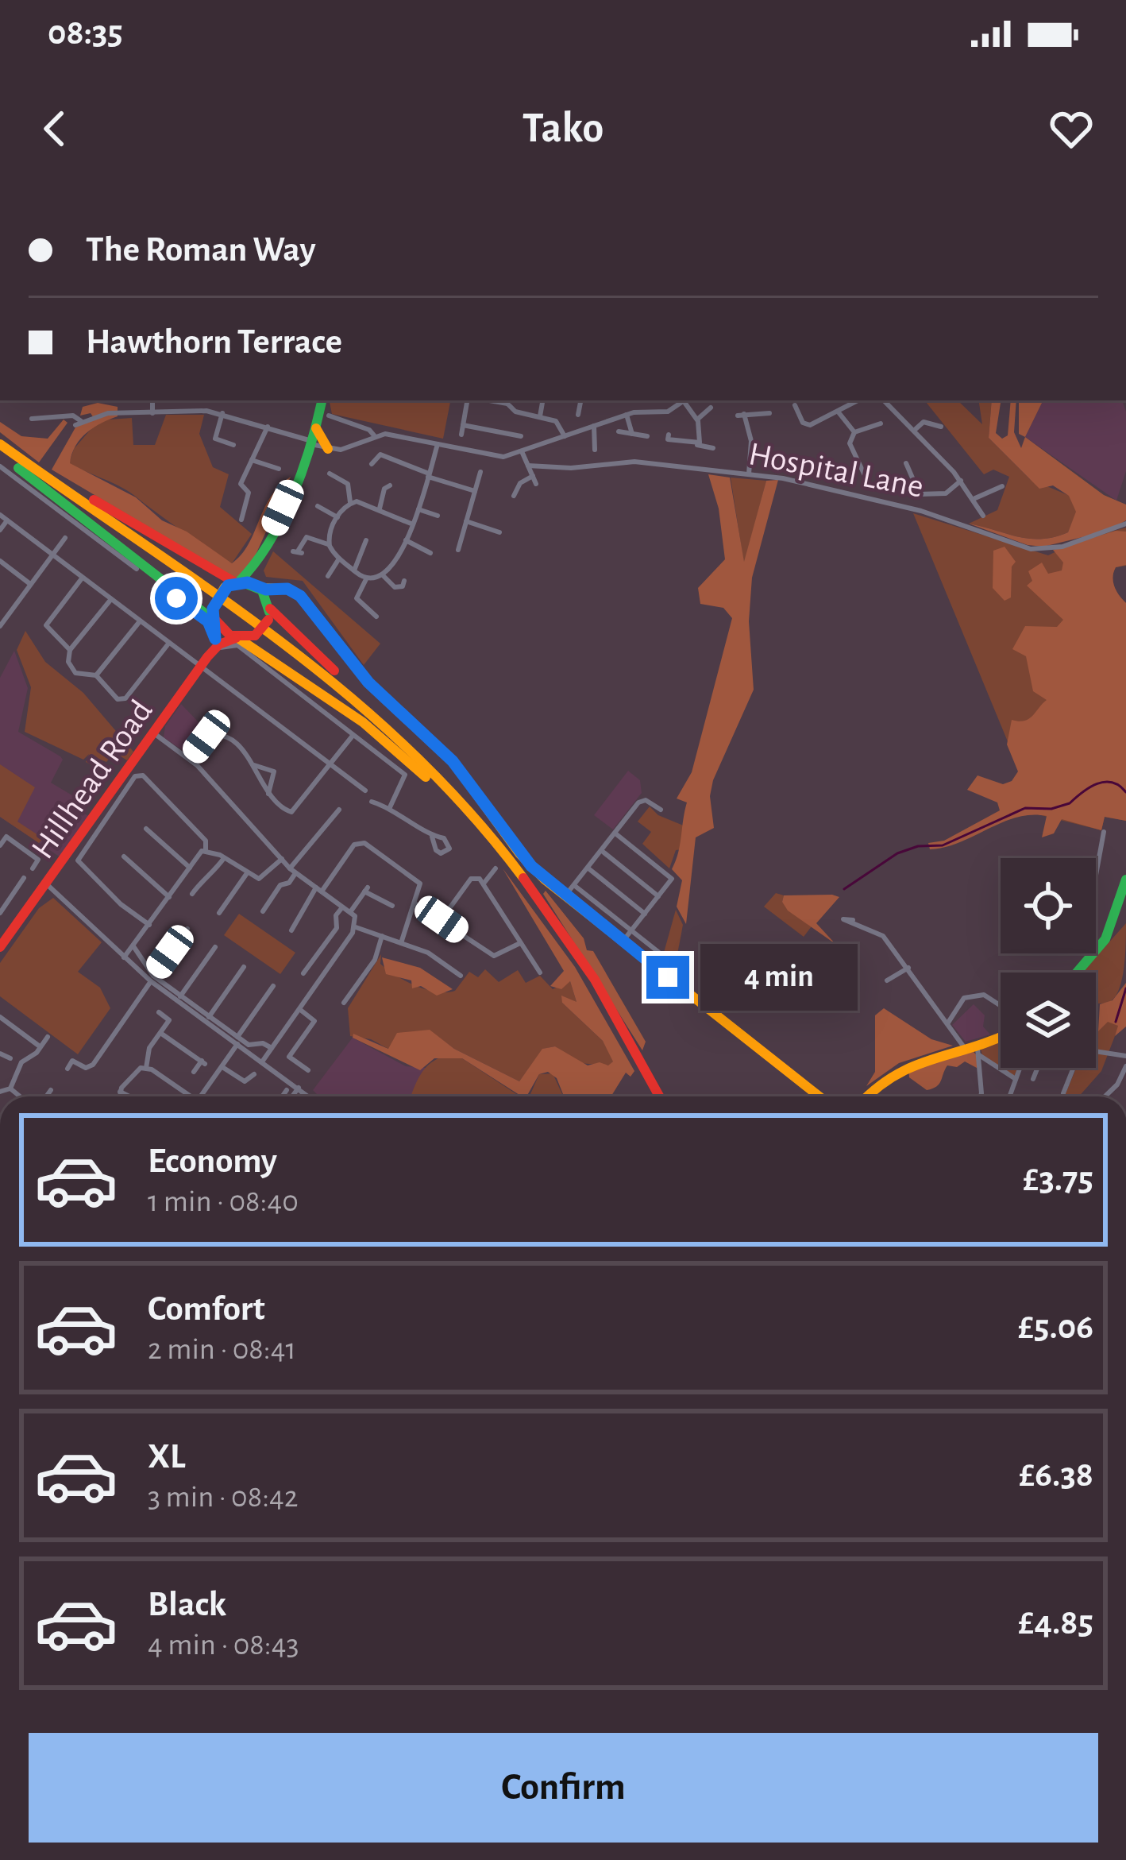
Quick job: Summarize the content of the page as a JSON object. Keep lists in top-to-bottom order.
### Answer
{
  "streets": {
    "main road": ["Hillhead Road"],
    "street": ["Hospital Lane"]
  },
  "page": {
    "status": "08:35",
    "header": "Tako",
    "banner": ["The Roman Way", "Hawthorn Terrace"],
    "bubble": "4 min",
    "list": [
      {
        "name": "Economy",
        "note": "1 min · 08:40",
        "value": "£3.75"
      },
      {
        "name": "Comfort",
        "note": "2 min · 08:41",
        "value": "£5.06"
      },
      {
        "name": "XL",
        "note": "3 min · 08:42",
        "value": "£6.38"
      },
      {
        "name": "Black",
        "note": "4 min · 08:43",
        "value": "£4.85"
      }
    ],
    "buttons": "Confirm"
  }
}
